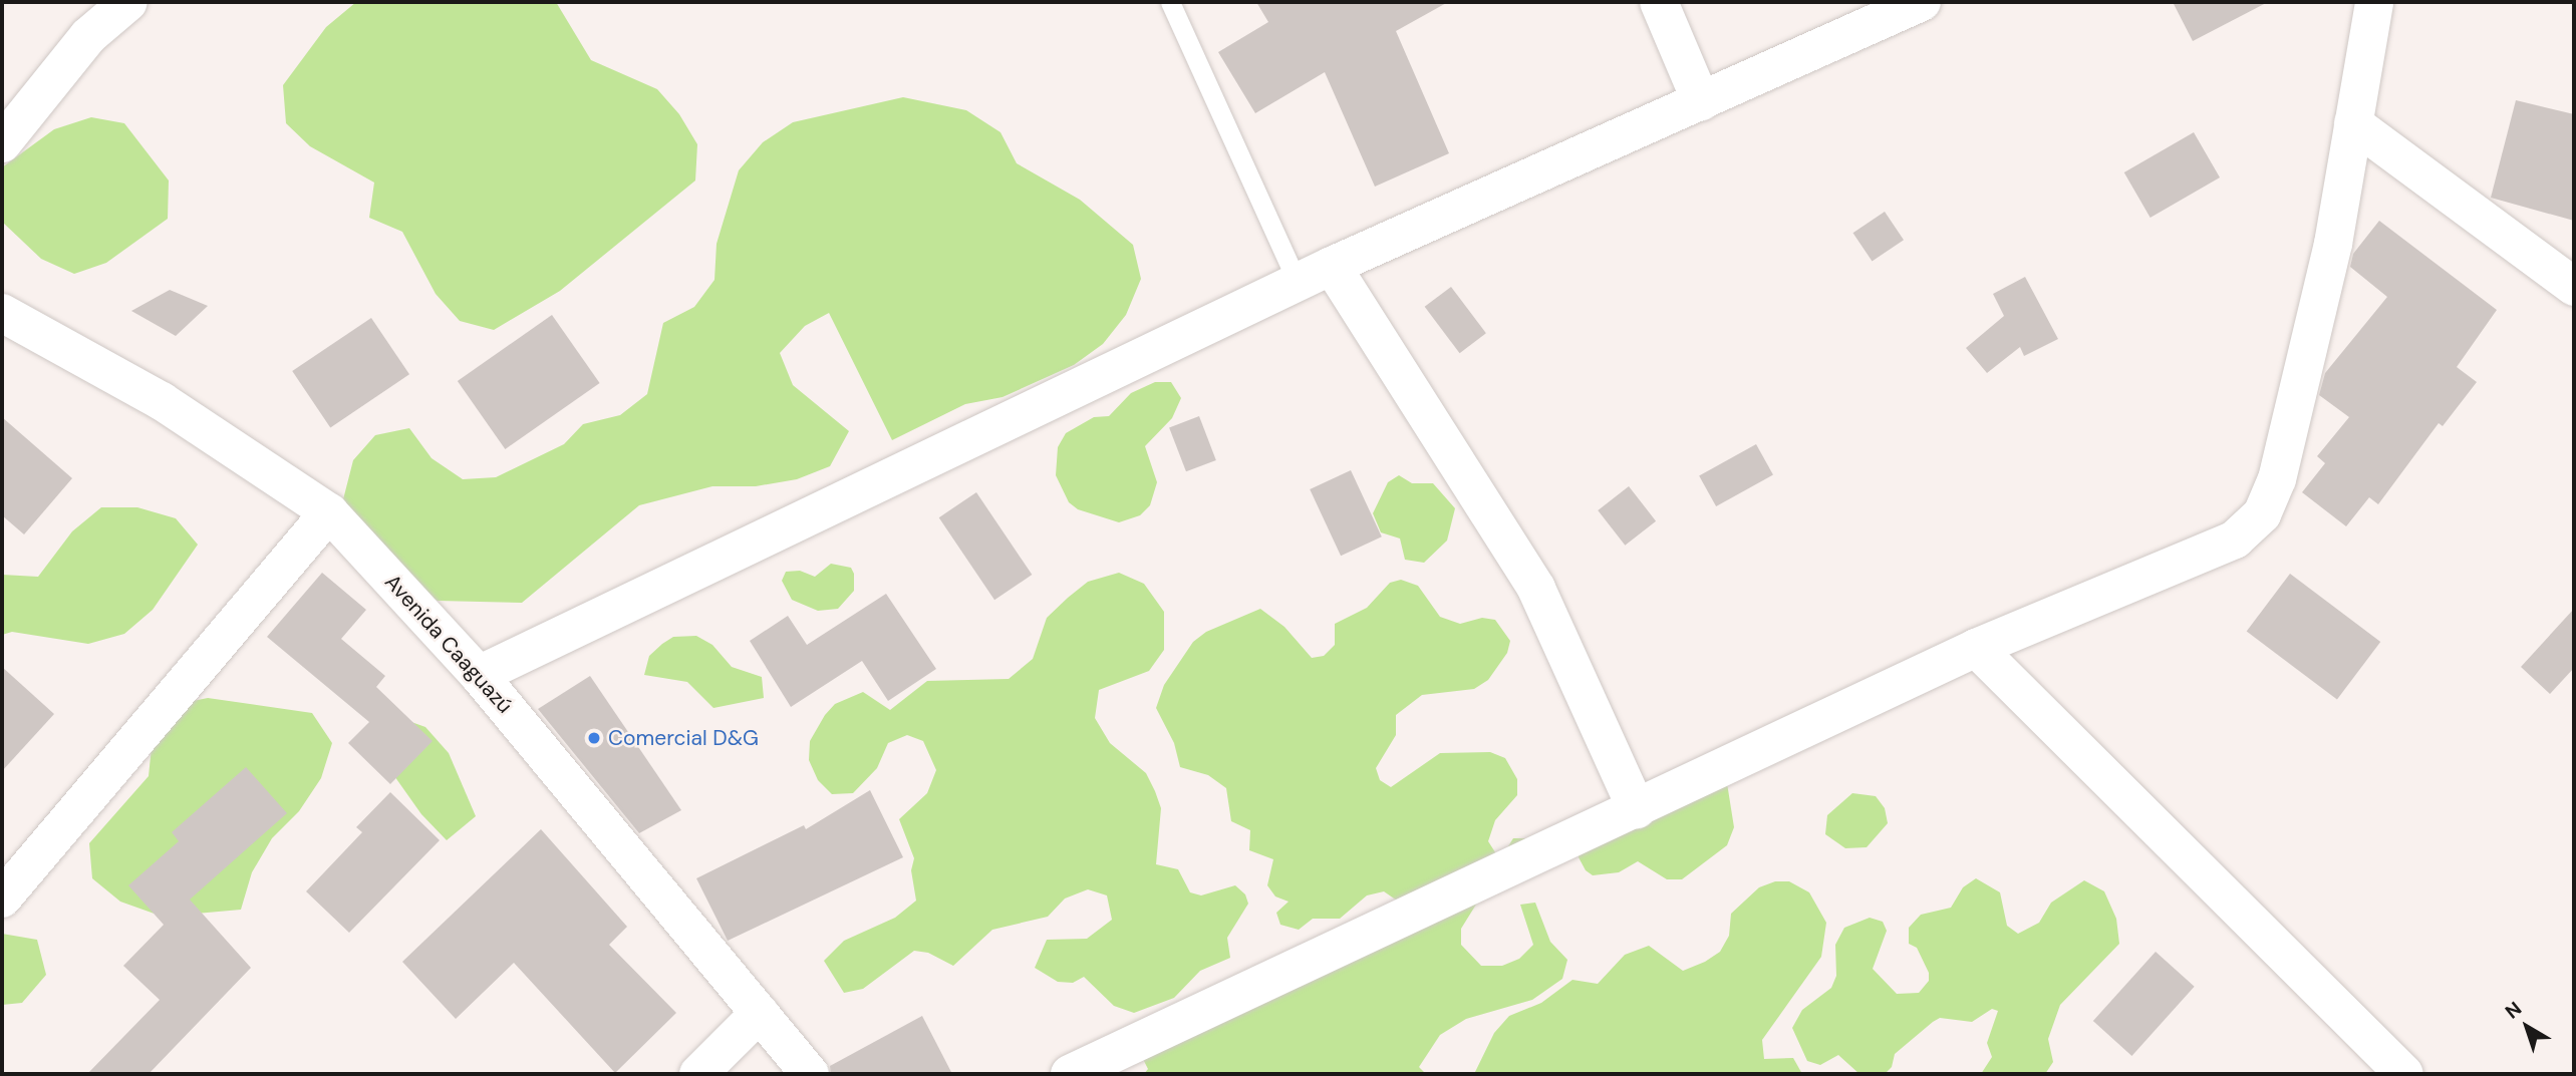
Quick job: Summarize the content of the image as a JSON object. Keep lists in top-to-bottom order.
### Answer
{
  "streets": {
    "street": ["Avenida Caaguazú"]
  },
  "places": ["Comercial D&G"],
  "north": "top left"
}
